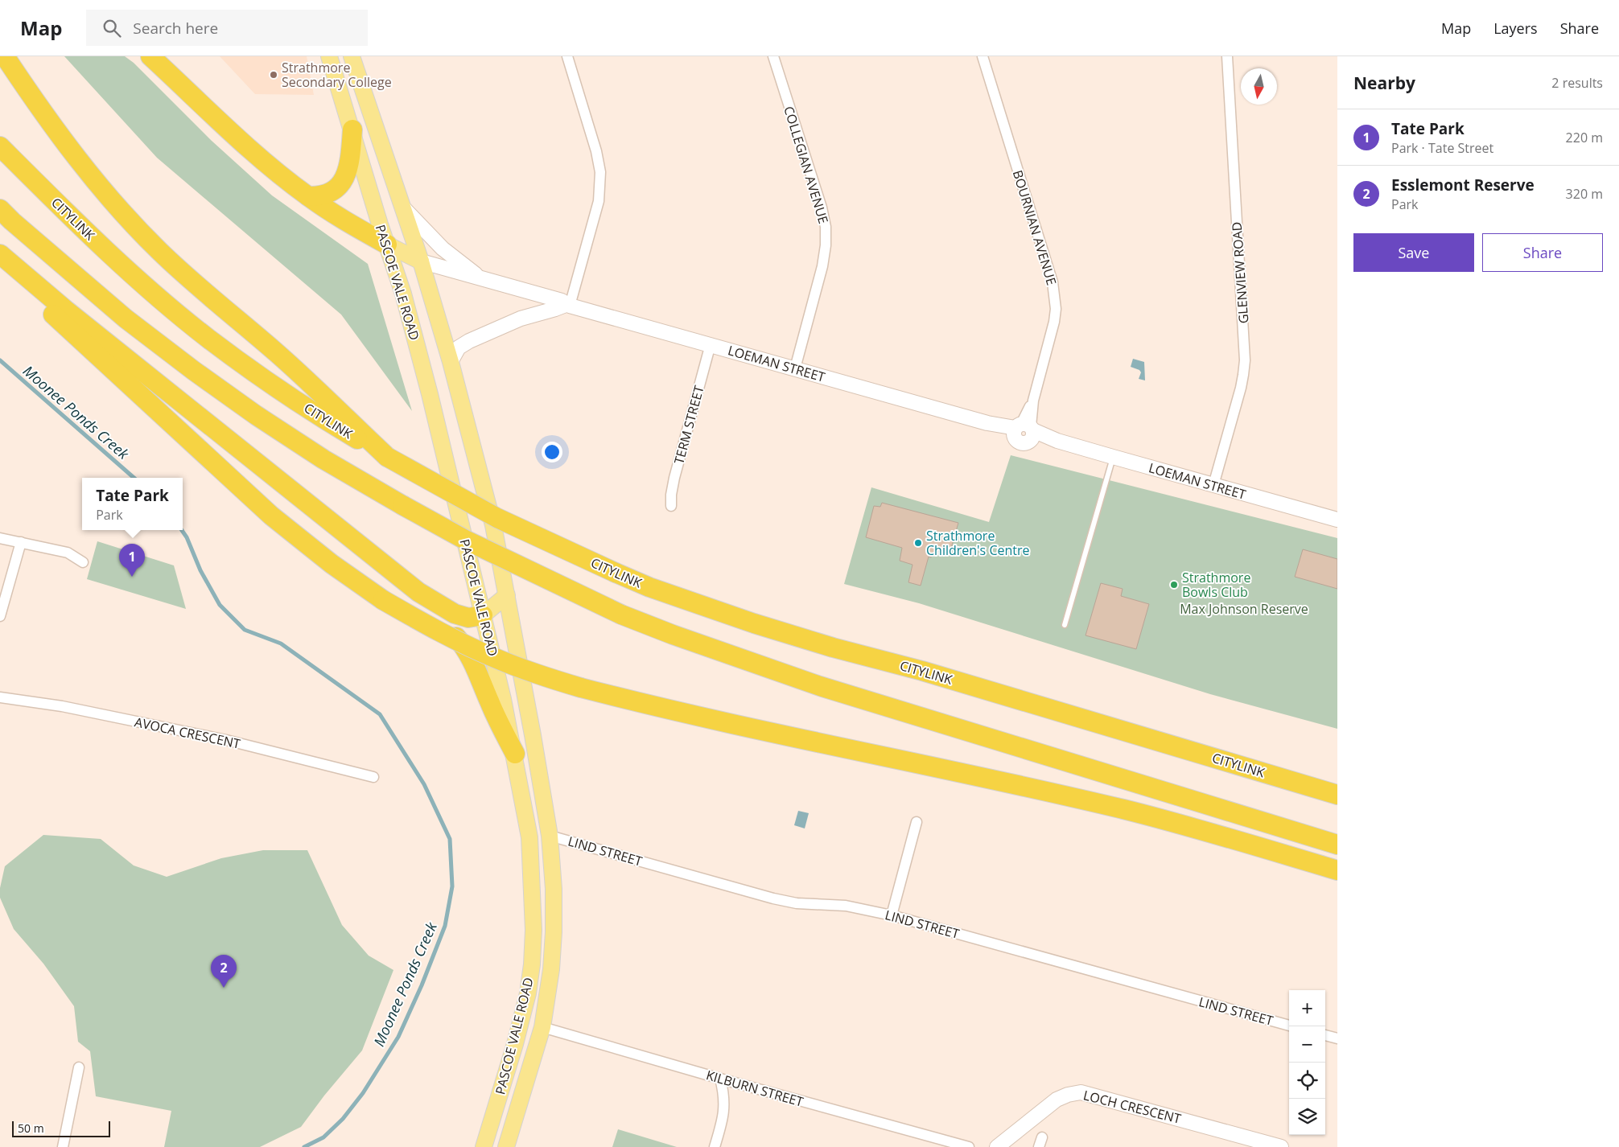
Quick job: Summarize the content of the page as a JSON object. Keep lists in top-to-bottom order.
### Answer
{
  "streets": {
    "highway": ["CITYLINK"],
    "main road": ["PASCOE VALE ROAD"],
    "street": [
      "COLLEGIAN AVENUE",
      "BOURNIAN AVENUE",
      "GLENVIEW ROAD",
      "LOEMAN STREET",
      "TERM STREET",
      "AVOCA CRESCENT",
      "LIND STREET",
      "KILBURN STREET",
      "LOCH CRESCENT"
    ]
  },
  "crossings": [
    ["COLLEGIAN AVENUE", "LOEMAN STREET"],
    ["BOURNIAN AVENUE", "LOEMAN STREET"],
    ["GLENVIEW ROAD", "LOEMAN STREET"],
    ["PASCOE VALE ROAD", "LOEMAN STREET"],
    ["PASCOE VALE ROAD", "LIND STREET"],
    ["PASCOE VALE ROAD", "KILBURN STREET"],
    ["LOEMAN STREET", "TERM STREET"]
  ],
  "water": ["Moonee Ponds Creek"],
  "parks": ["Max Johnson Reserve"],
  "places": ["Strathmore Secondary College", "Strathmore Children's Centre", "Strathmore Bowls Club"],
  "scale_bar": "50 m",
  "north": "bottom",
  "page": {
    "header": "Map",
    "search": "Search here",
    "nav": ["Map", "Layers", "Share"],
    "heading": ["Nearby", "2 results"],
    "list": [
      {
        "mark": "1",
        "name": "Tate Park",
        "note": "Park · Tate Street",
        "value": "220 m"
      },
      {
        "mark": "2",
        "name": "Esslemont Reserve",
        "note": "Park",
        "value": "320 m"
      }
    ],
    "buttons": ["Save", "Share"],
    "popup": ["Tate Park", "Park"],
    "pins": ["1", "2"],
    "map_buttons": ["+", "−"],
    "scale": "50 m"
  }
}
